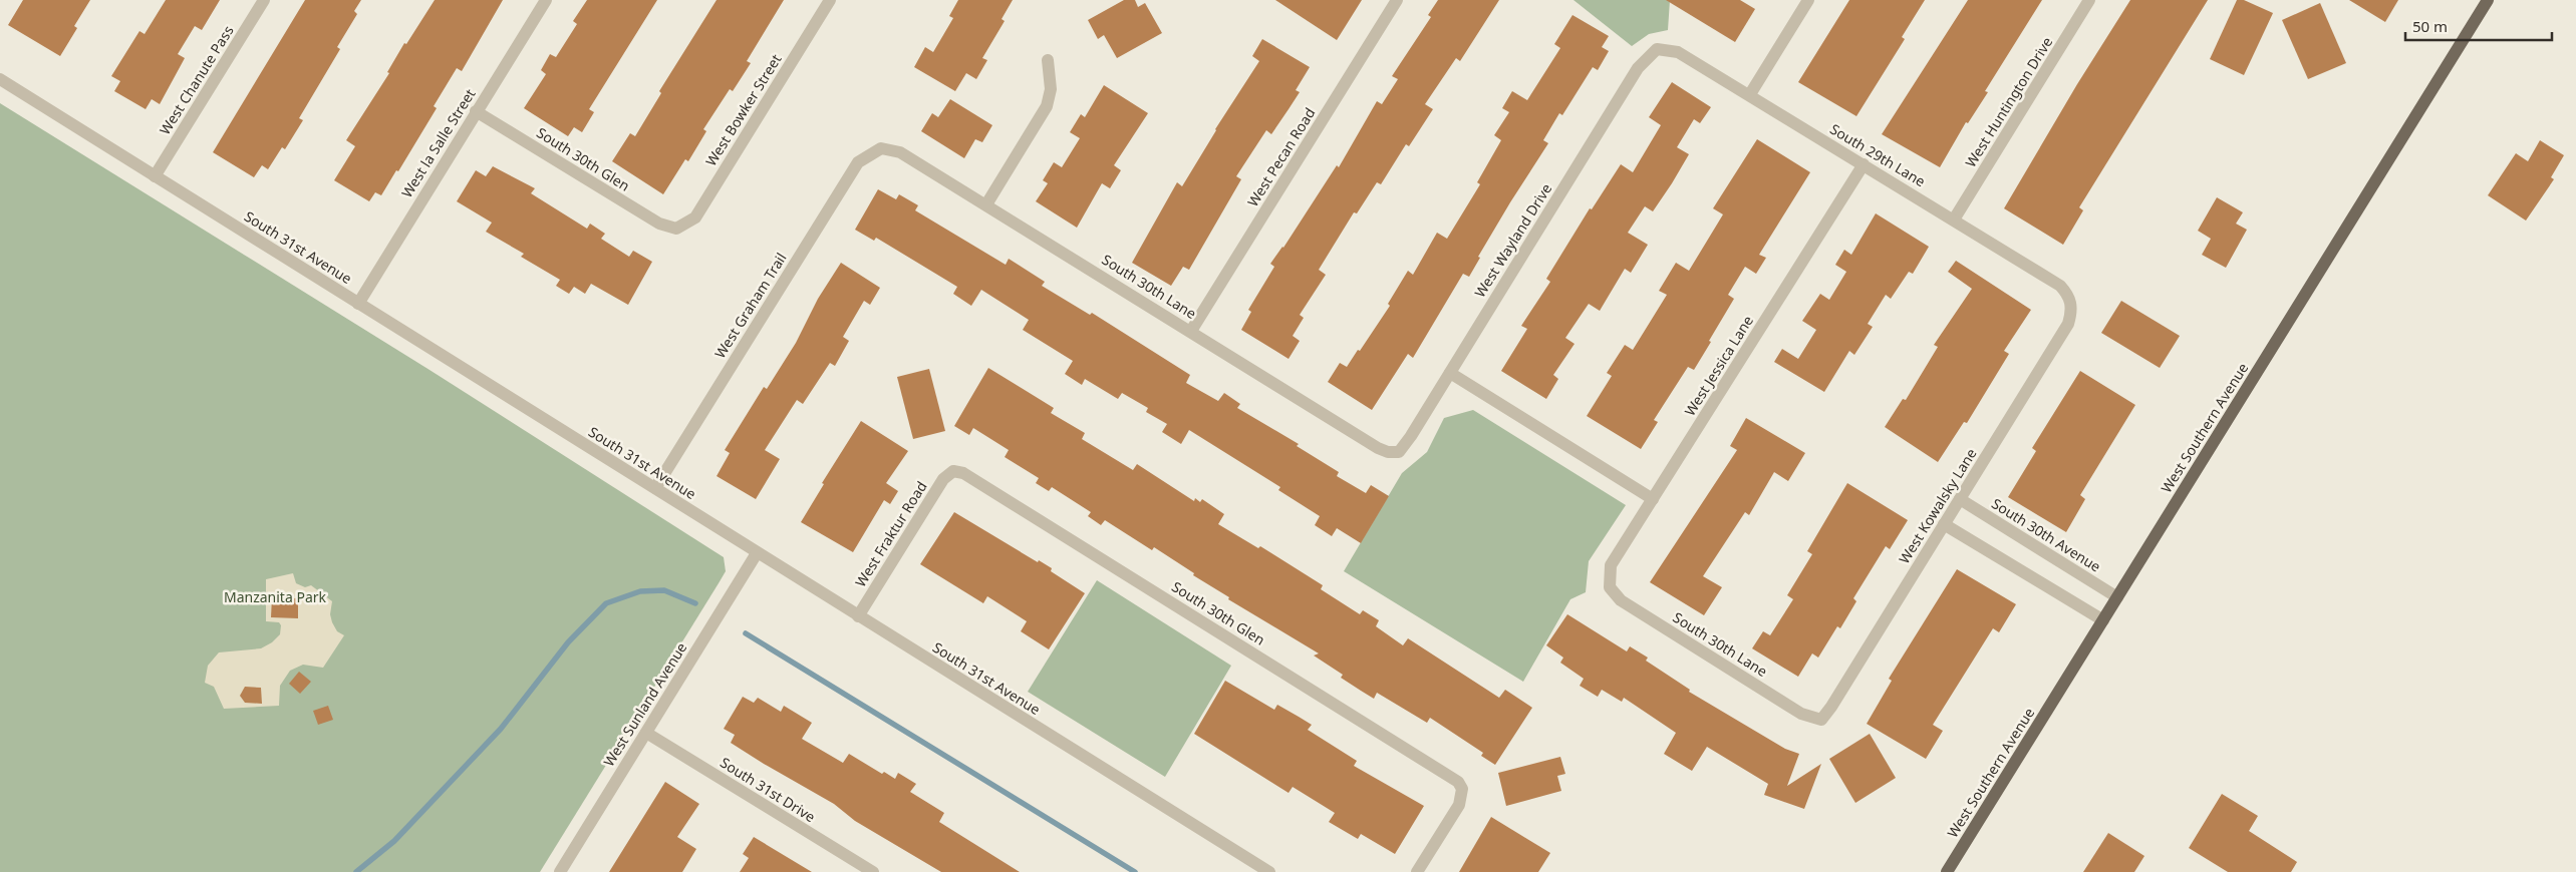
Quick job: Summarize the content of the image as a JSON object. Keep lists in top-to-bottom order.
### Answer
{
  "streets": {
    "main road": ["West Southern Avenue"],
    "street": [
      "West Chanute Pass",
      "West Huntington Drive",
      "West Bowker Street",
      "West la Salle Street",
      "South 29th Lane",
      "West Pecan Road",
      "South 30th Glen",
      "West Wayland Drive",
      "South 31st Avenue",
      "South 30th Lane",
      "West Graham Trail",
      "West Jessica Lane",
      "West Kowalsky Lane",
      "West Fraktur Road",
      "South 30th Avenue",
      "West Sunland Avenue",
      "South 31st Drive"
    ]
  },
  "crossings": [
    ["West Chanute Pass", "South 31st Avenue"],
    ["West Huntington Drive", "South 29th Lane"],
    ["West Bowker Street", "South 30th Glen"],
    ["West la Salle Street", "South 30th Glen"],
    ["West la Salle Street", "South 31st Avenue"],
    ["South 29th Lane", "West Wayland Drive"],
    ["South 29th Lane", "West Jessica Lane"],
    ["South 29th Lane", "West Kowalsky Lane"],
    ["West Pecan Road", "South 30th Lane"],
    ["South 30th Glen", "West Fraktur Road"],
    ["West Wayland Drive", "South 30th Lane"],
    ["South 31st Avenue", "West Graham Trail"],
    ["South 31st Avenue", "West Fraktur Road"],
    ["South 31st Avenue", "West Sunland Avenue"],
    ["South 30th Lane", "West Graham Trail"],
    ["South 30th Lane", "West Jessica Lane"],
    ["South 30th Lane", "West Kowalsky Lane"],
    ["West Southern Avenue", "South 30th Avenue"],
    ["West Kowalsky Lane", "South 30th Avenue"],
    ["West Sunland Avenue", "South 31st Drive"]
  ],
  "parks": ["Manzanita Park"],
  "scale_bar": "50 m"
}
